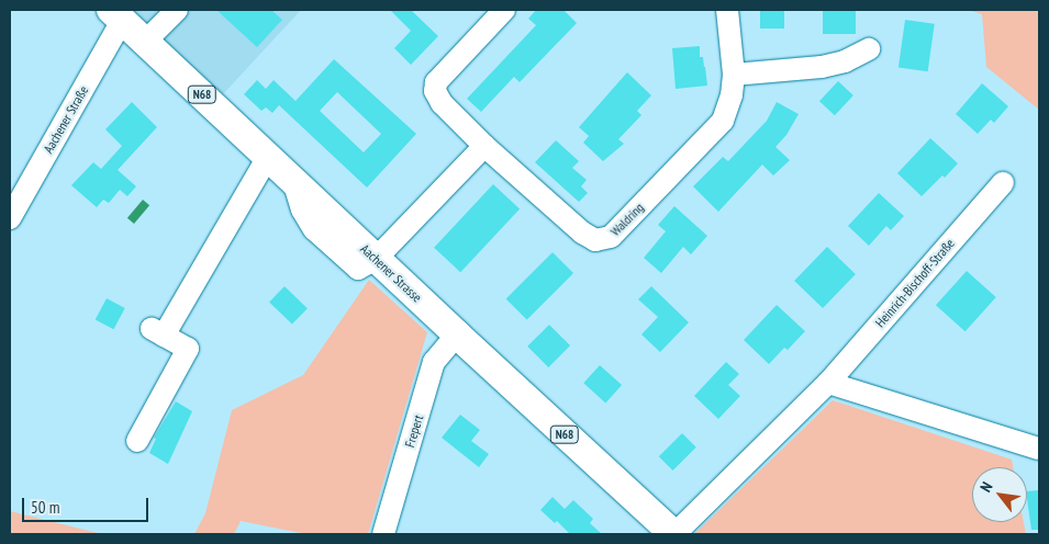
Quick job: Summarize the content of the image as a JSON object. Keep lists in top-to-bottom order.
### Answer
{
  "streets": {
    "main road": ["N68", "Aachener Strasse"],
    "street": [
      "Aachener Straße",
      "Waldring",
      "Heinrich-Bischoff-Straße",
      "Frepert"
    ]
  },
  "crossings": [
    ["Aachener Straße", "Aachener Strasse"],
    ["Aachener Strasse", "Heinrich-Bischoff-Straße"],
    ["Aachener Strasse", "Frepert"]
  ],
  "scale_bar": "50 m",
  "north": "top left"
}
